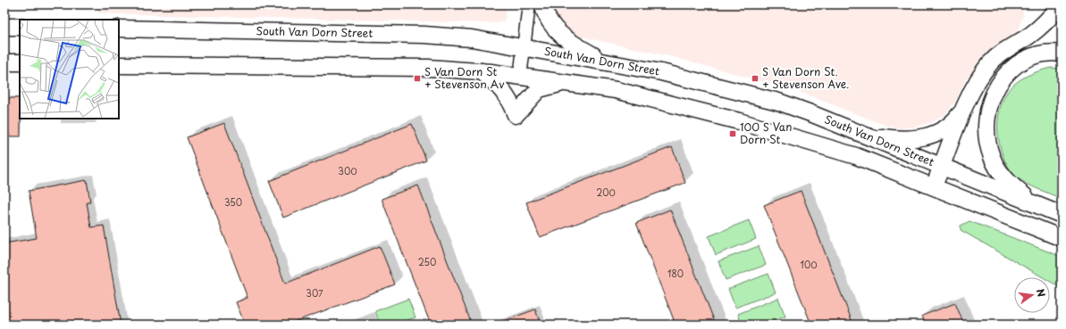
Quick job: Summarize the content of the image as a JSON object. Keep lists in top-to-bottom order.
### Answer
{
  "streets": {
    "main road": ["South Van Dorn Street"]
  },
  "places": {
    "transit": ["S Van Dorn St + Stevenson Av", "S Van Dorn St. + Stevenson Ave.", "100 S Van Dorn St"]
  },
  "house_numbers": [
    "300",
    "200",
    "350",
    "250",
    "100",
    "180",
    "307"
  ],
  "north": "right"
}
